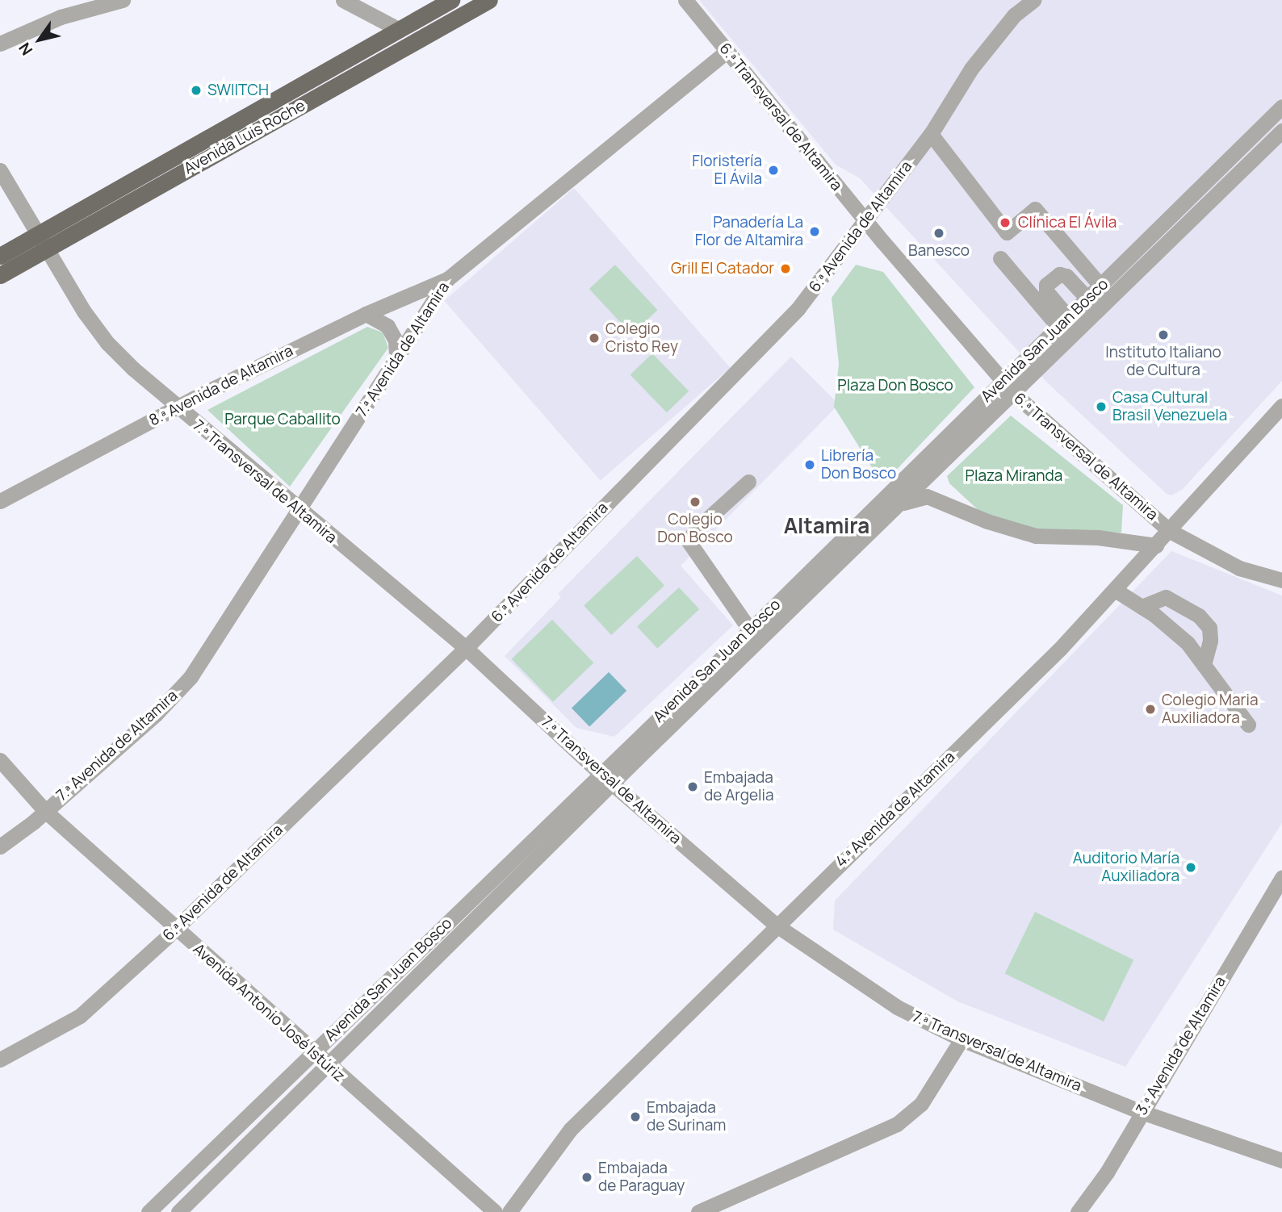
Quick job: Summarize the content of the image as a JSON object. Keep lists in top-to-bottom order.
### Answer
{
  "streets": {
    "main road": ["Avenida Luis Roche"],
    "street": [
      "6.ª Transversal de Altamira",
      "6.ª Avenida de Altamira",
      "Avenida San Juan Bosco",
      "7.ª Avenida de Altamira",
      "8.ª Avenida de Altamira",
      "7.ª Transversal de Altamira",
      "4.ª Avenida de Altamira",
      "Avenida Antonio José Istúriz",
      "3.ª Avenida de Altamira"
    ]
  },
  "crossings": [
    ["6.ª Transversal de Altamira", "6.ª Avenida de Altamira"],
    ["6.ª Transversal de Altamira", "Avenida San Juan Bosco"],
    ["6.ª Transversal de Altamira", "7.ª Avenida de Altamira"],
    ["6.ª Transversal de Altamira", "4.ª Avenida de Altamira"],
    ["Avenida Luis Roche", "7.ª Transversal de Altamira"],
    ["6.ª Avenida de Altamira", "7.ª Transversal de Altamira"],
    ["6.ª Avenida de Altamira", "Avenida Antonio José Istúriz"],
    ["Avenida San Juan Bosco", "7.ª Transversal de Altamira"],
    ["Avenida San Juan Bosco", "Avenida Antonio José Istúriz"],
    ["7.ª Avenida de Altamira", "8.ª Avenida de Altamira"],
    ["7.ª Avenida de Altamira", "7.ª Transversal de Altamira"],
    ["7.ª Avenida de Altamira", "Avenida Antonio José Istúriz"],
    ["8.ª Avenida de Altamira", "7.ª Transversal de Altamira"],
    ["7.ª Transversal de Altamira", "4.ª Avenida de Altamira"],
    ["7.ª Transversal de Altamira", "3.ª Avenida de Altamira"]
  ],
  "districts": ["Altamira"],
  "parks": ["Plaza Don Bosco", "Parque Caballito", "Plaza Miranda"],
  "places": [
    "SWIITCH",
    "Floristería El Ávila",
    "Clínica El Ávila",
    "Panadería La Flor de Altamira",
    "Banesco",
    "Grill El Catador",
    "Instituto Italiano de Cultura",
    "Colegio Cristo Rey",
    "Casa Cultural Brasil Venezuela",
    "Librería Don Bosco",
    "Colegio Don Bosco",
    "Colegio Maria Auxiliadora",
    "Embajada de Argelia",
    "Auditorio María Auxiliadora",
    "Embajada de Surinam",
    "Embajada de Paraguay"
  ],
  "north": "bottom left"
}
